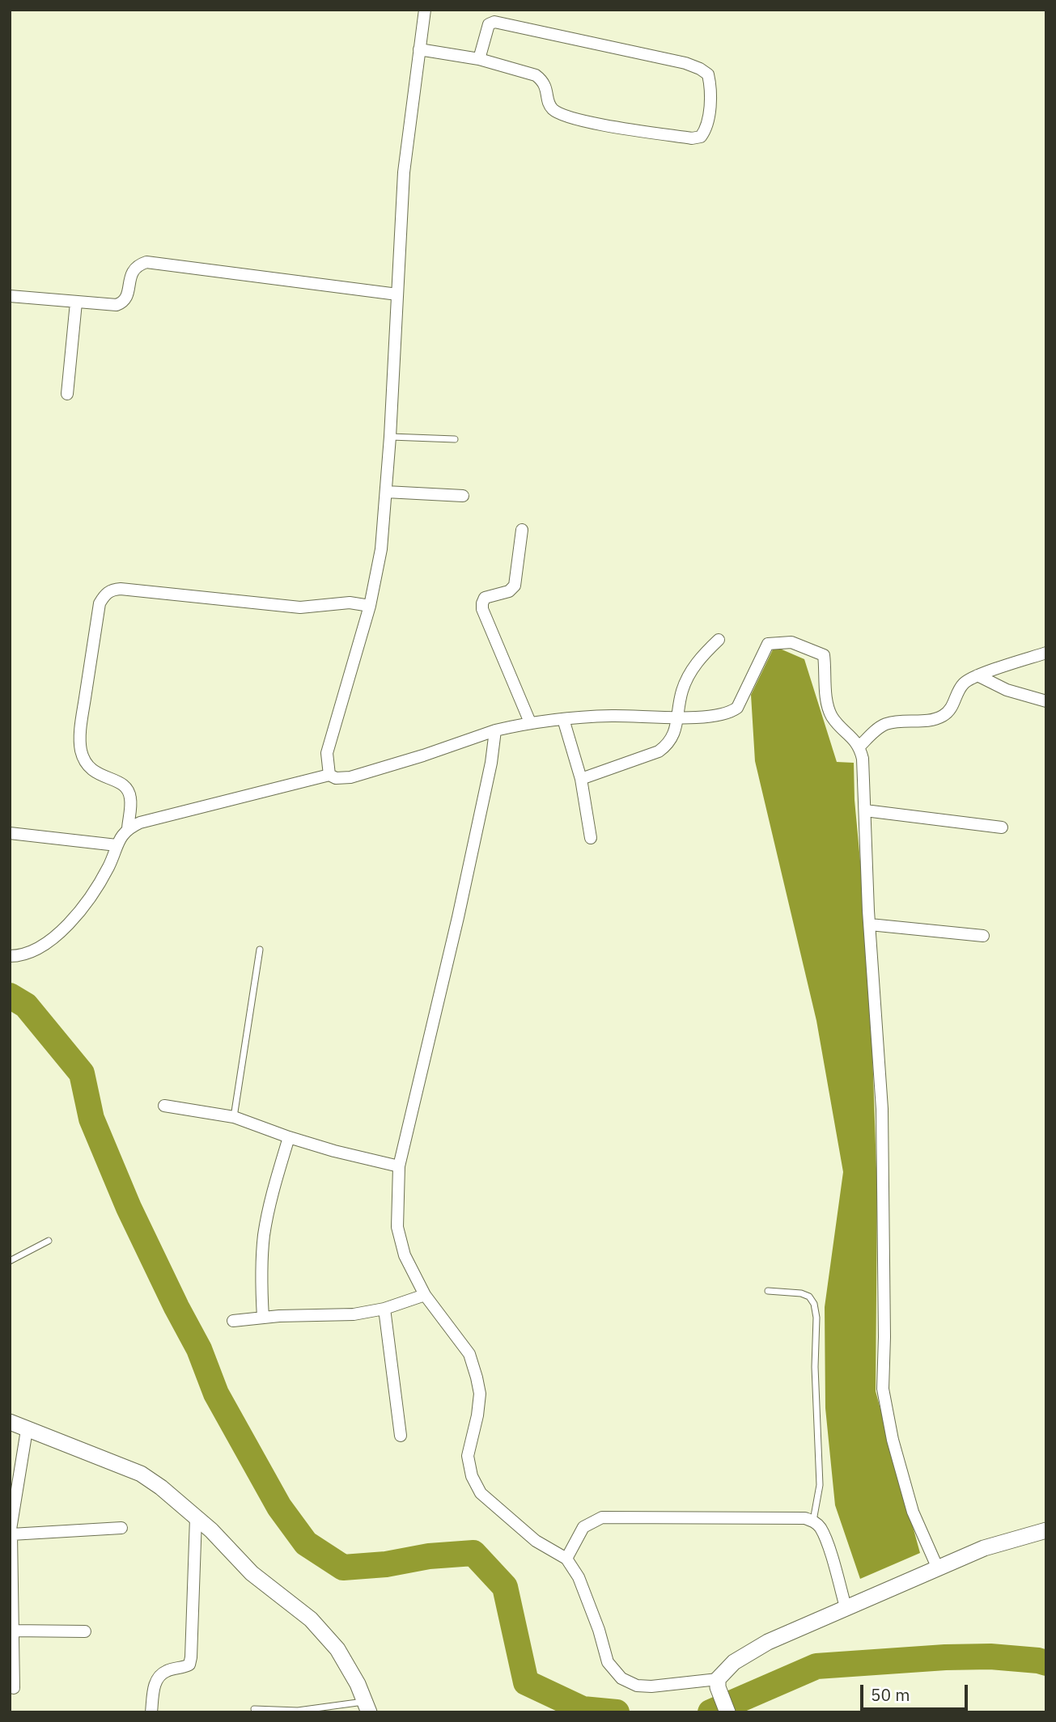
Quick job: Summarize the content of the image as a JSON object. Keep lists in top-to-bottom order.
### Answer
{
  "scale_bar": "50 m"
}
